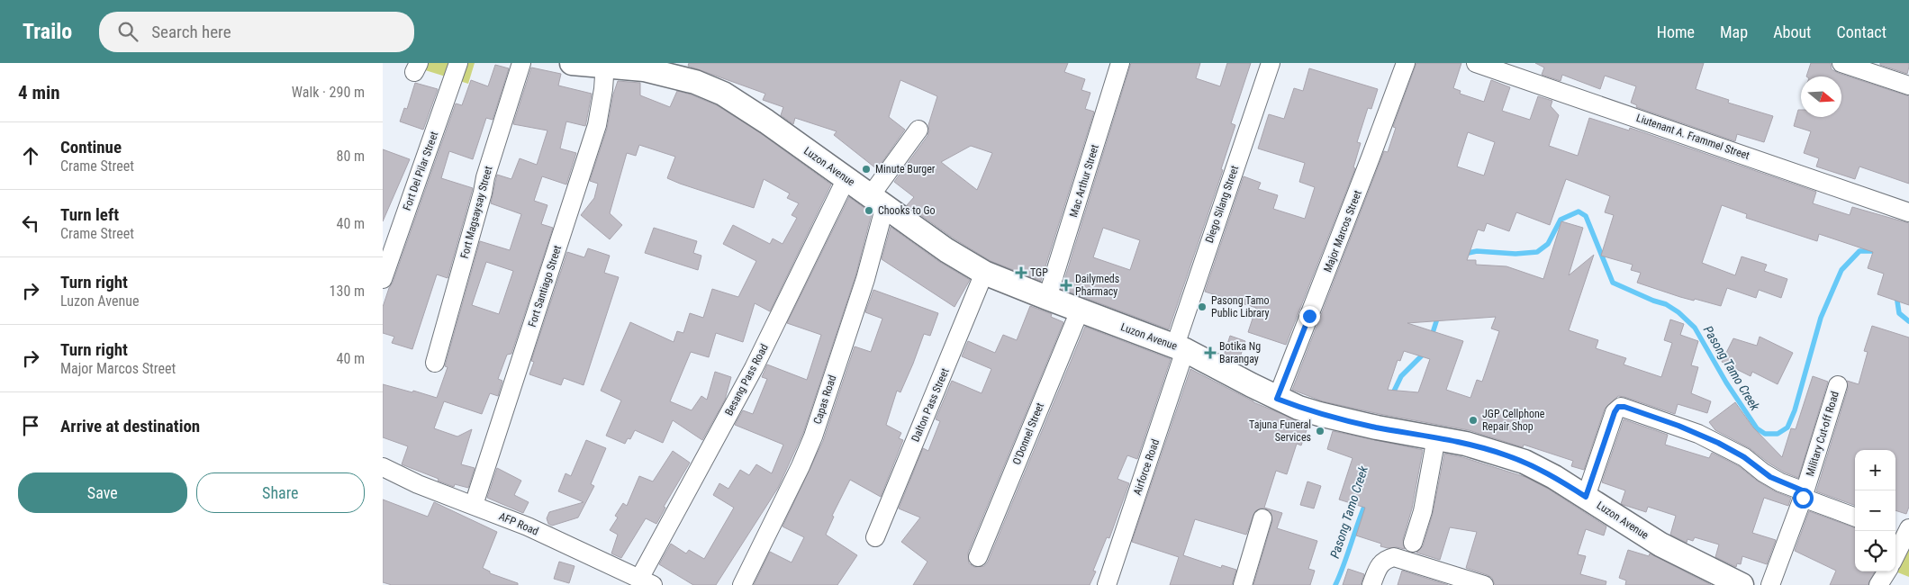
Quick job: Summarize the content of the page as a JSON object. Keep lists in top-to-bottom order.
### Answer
{
  "streets": {
    "main road": ["Luzon Avenue"],
    "street": [
      "Liutenant A. Frammel Street",
      "Fort Del Pilar Street",
      "Mac Arthur Street",
      "Diego Silang Street",
      "Fort Magsaysay Street",
      "Major Marcos Street",
      "Fort Santiago Street",
      "Besang Pass Road",
      "Capas Road",
      "Dalton Pass Street",
      "O'Donnel Street",
      "Military Cut-off Road",
      "Airforce Road",
      "AFP Road"
    ]
  },
  "crossings": [
    ["Luzon Avenue", "Mac Arthur Street"],
    ["Luzon Avenue", "Diego Silang Street"],
    ["Luzon Avenue", "Major Marcos Street"],
    ["Luzon Avenue", "Fort Santiago Street"],
    ["Luzon Avenue", "Besang Pass Road"],
    ["Luzon Avenue", "Capas Road"],
    ["Luzon Avenue", "Dalton Pass Street"],
    ["Luzon Avenue", "O'Donnel Street"],
    ["Luzon Avenue", "Airforce Road"],
    ["Diego Silang Street", "Airforce Road"],
    ["Fort Santiago Street", "AFP Road"],
    ["Besang Pass Road", "AFP Road"]
  ],
  "water": ["Pasong Tamo Creek"],
  "places": {
    "other": [
      "Minute Burger",
      "Chooks to Go",
      "Pasong Tamo Public Library",
      "JGP Cellphone Repair Shop",
      "Tajuna Funeral Services"
    ],
    "health": ["TGP", "Dailymeds Pharmacy", "Botika Ng Barangay"]
  },
  "north": "right",
  "page": {
    "header": "Trailo",
    "search": "Search here",
    "nav": [
      "Home",
      "Map",
      "About",
      "Contact"
    ],
    "heading": ["4 min", "Walk · 290 m"],
    "list": [
      ["Continue", "Crame Street", "80 m"],
      ["Turn left", "Crame Street", "40 m"],
      ["Turn right", "Luzon Avenue", "130 m"],
      ["Turn right", "Major Marcos Street", "40 m"],
      "Arrive at destination"
    ],
    "map_buttons": ["+", "−"],
    "buttons": ["Save", "Share"]
  }
}
